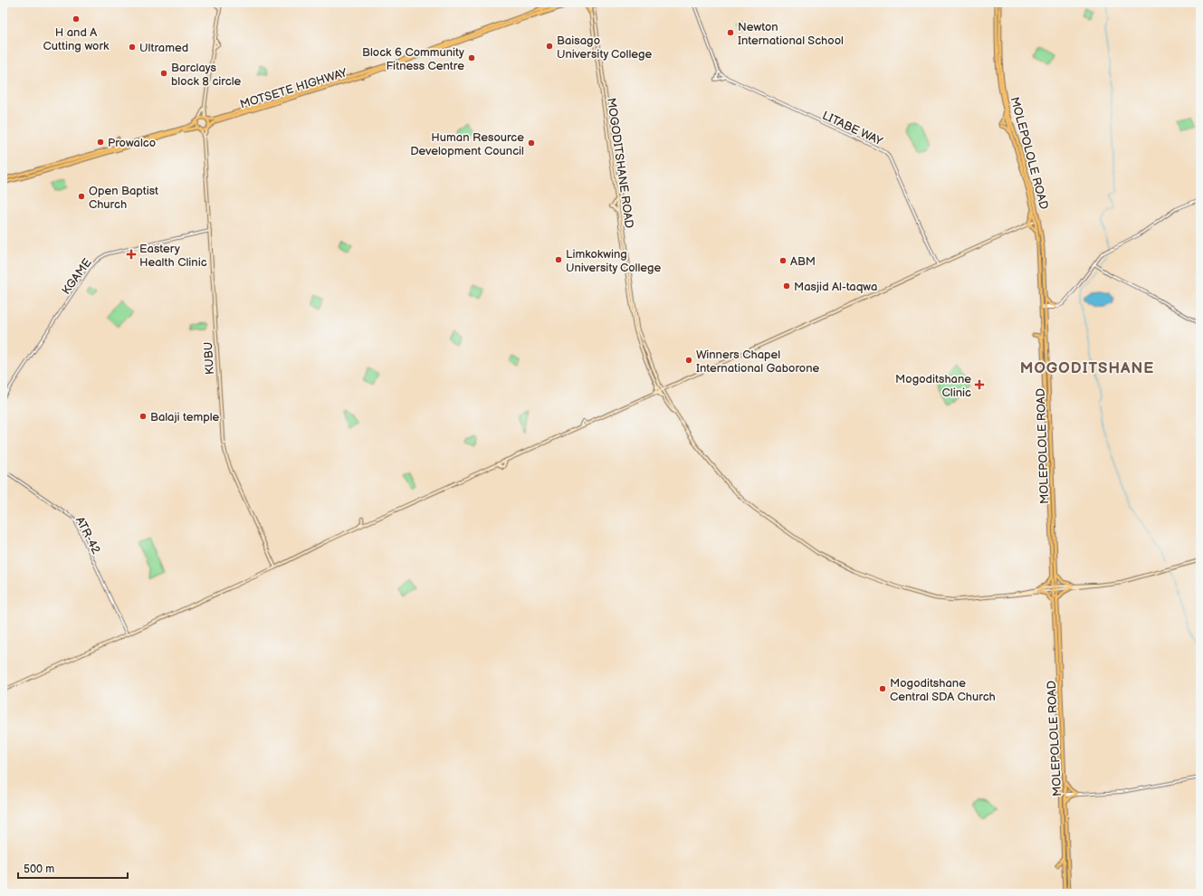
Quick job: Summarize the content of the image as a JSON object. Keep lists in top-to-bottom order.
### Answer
{
  "streets": {
    "main road": [
      "MOTSETE HIGHWAY",
      "MOLEPOLOLE ROAD",
      "MOGODITSHANE ROAD",
      "KUBU"
    ],
    "street": ["LITABE WAY", "KGAME", "ATR-42"]
  },
  "crossings": [
    ["MOTSETE HIGHWAY", "KUBU"],
    ["KGAME", "KUBU"]
  ],
  "districts": ["MOGODITSHANE"],
  "places": {
    "other": [
      "H and A Cutting work",
      "Newton International School",
      "Baisago University College",
      "Ultramed",
      "Block 6 Community Fitness Centre",
      "Barclays block 8 circle",
      "Prowalco",
      "Human Resource Development Council",
      "Open Baptist Church",
      "Limkokwing University College",
      "ABM",
      "Masjid Al-taqwa",
      "Winners Chapel International Gaborone",
      "Balaji temple",
      "Mogoditshane Central SDA Church"
    ],
    "health": ["Eastery Health Clinic", "Mogoditshane Clinic"]
  },
  "scale_bar": "500 m"
}
